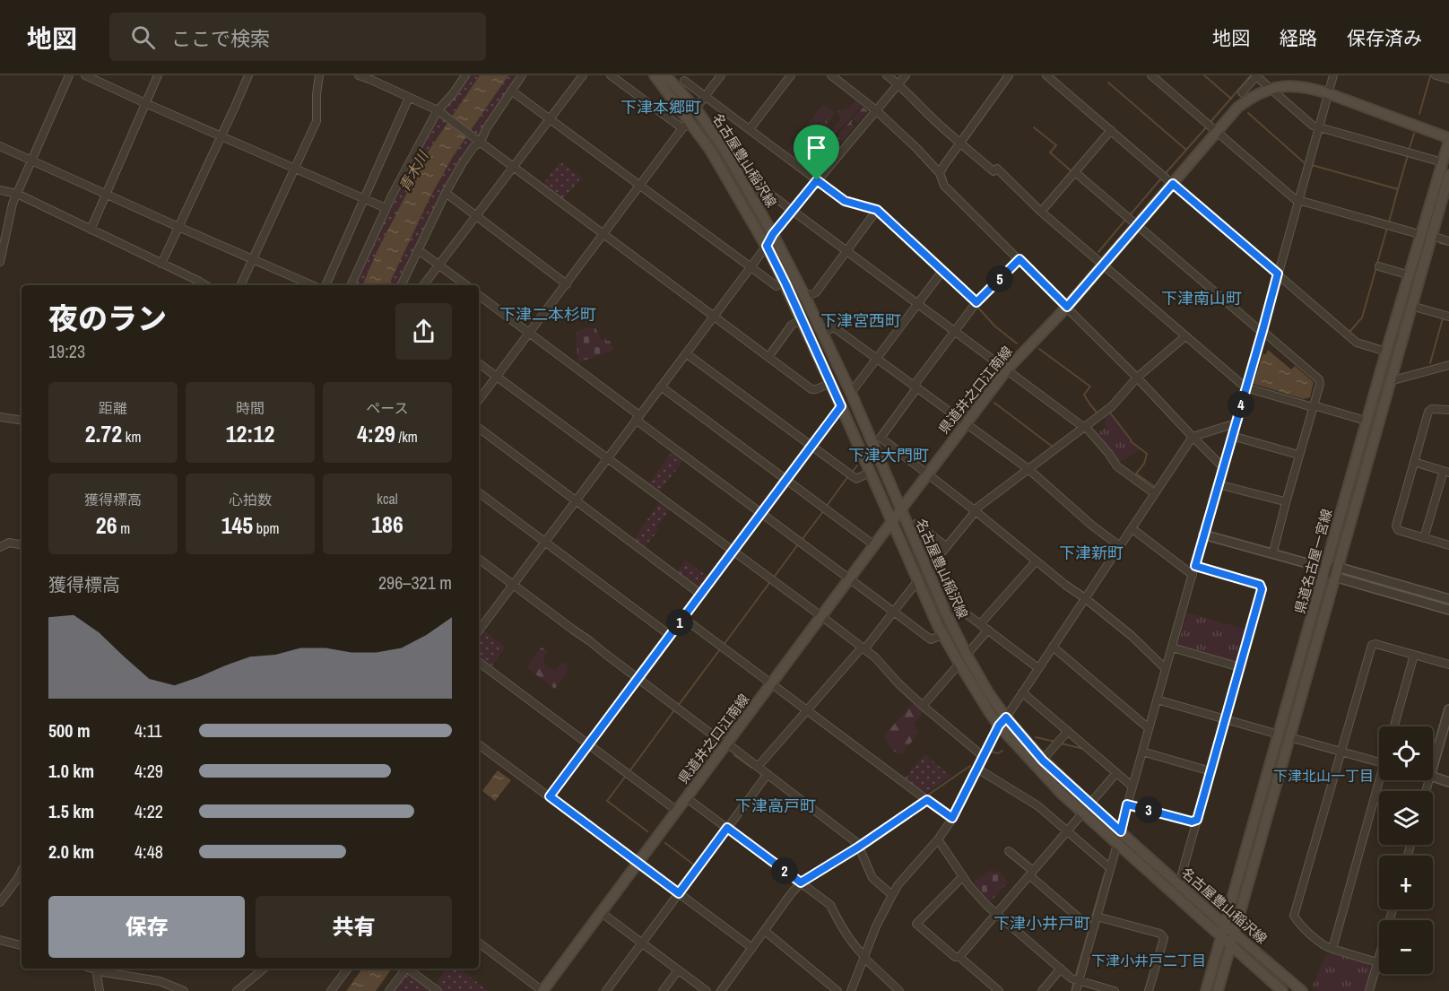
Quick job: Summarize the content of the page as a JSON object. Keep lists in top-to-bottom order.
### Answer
{
  "streets": {
    "main road": ["名古屋豊山稲沢線", "県道井之口江南線", "県道名古屋一宮線"]
  },
  "crossings": [
    ["名古屋豊山稲沢線", "県道井之口江南線"],
    ["名古屋豊山稲沢線", "県道名古屋一宮線"],
    ["県道井之口江南線", "県道名古屋一宮線"]
  ],
  "districts": [
    "下津本郷町",
    "下津南山町",
    "下津二本杉町",
    "下津宮西町",
    "下津大門町",
    "下津新町",
    "下津北山一丁目",
    "下津高戸町",
    "下津小井戸町",
    "下津小井戸二丁目"
  ],
  "water": ["青木川"],
  "page": {
    "header": "地図",
    "search": "ここで検索",
    "nav": ["地図", "経路", "保存済み"],
    "pins": [
      "5",
      "4",
      "1",
      "3",
      "2"
    ],
    "heading": ["夜のラン", "19:23"],
    "stats": [
      ["距離", "2.72 km"],
      ["時間", "12:12"],
      ["ペース", "4:29 /km"],
      ["獲得標高", "26 m"],
      ["心拍数", "145 bpm"],
      ["kcal", "186"]
    ],
    "chart": ["獲得標高", "296–321 m"],
    "list": [
      {
        "name": "500 m",
        "note": "4:11"
      },
      {
        "name": "1.0 km",
        "note": "4:29"
      },
      {
        "name": "1.5 km",
        "note": "4:22"
      },
      {
        "name": "2.0 km",
        "note": "4:48"
      }
    ],
    "map_buttons": ["+", "−"],
    "buttons": ["保存", "共有"]
  }
}
